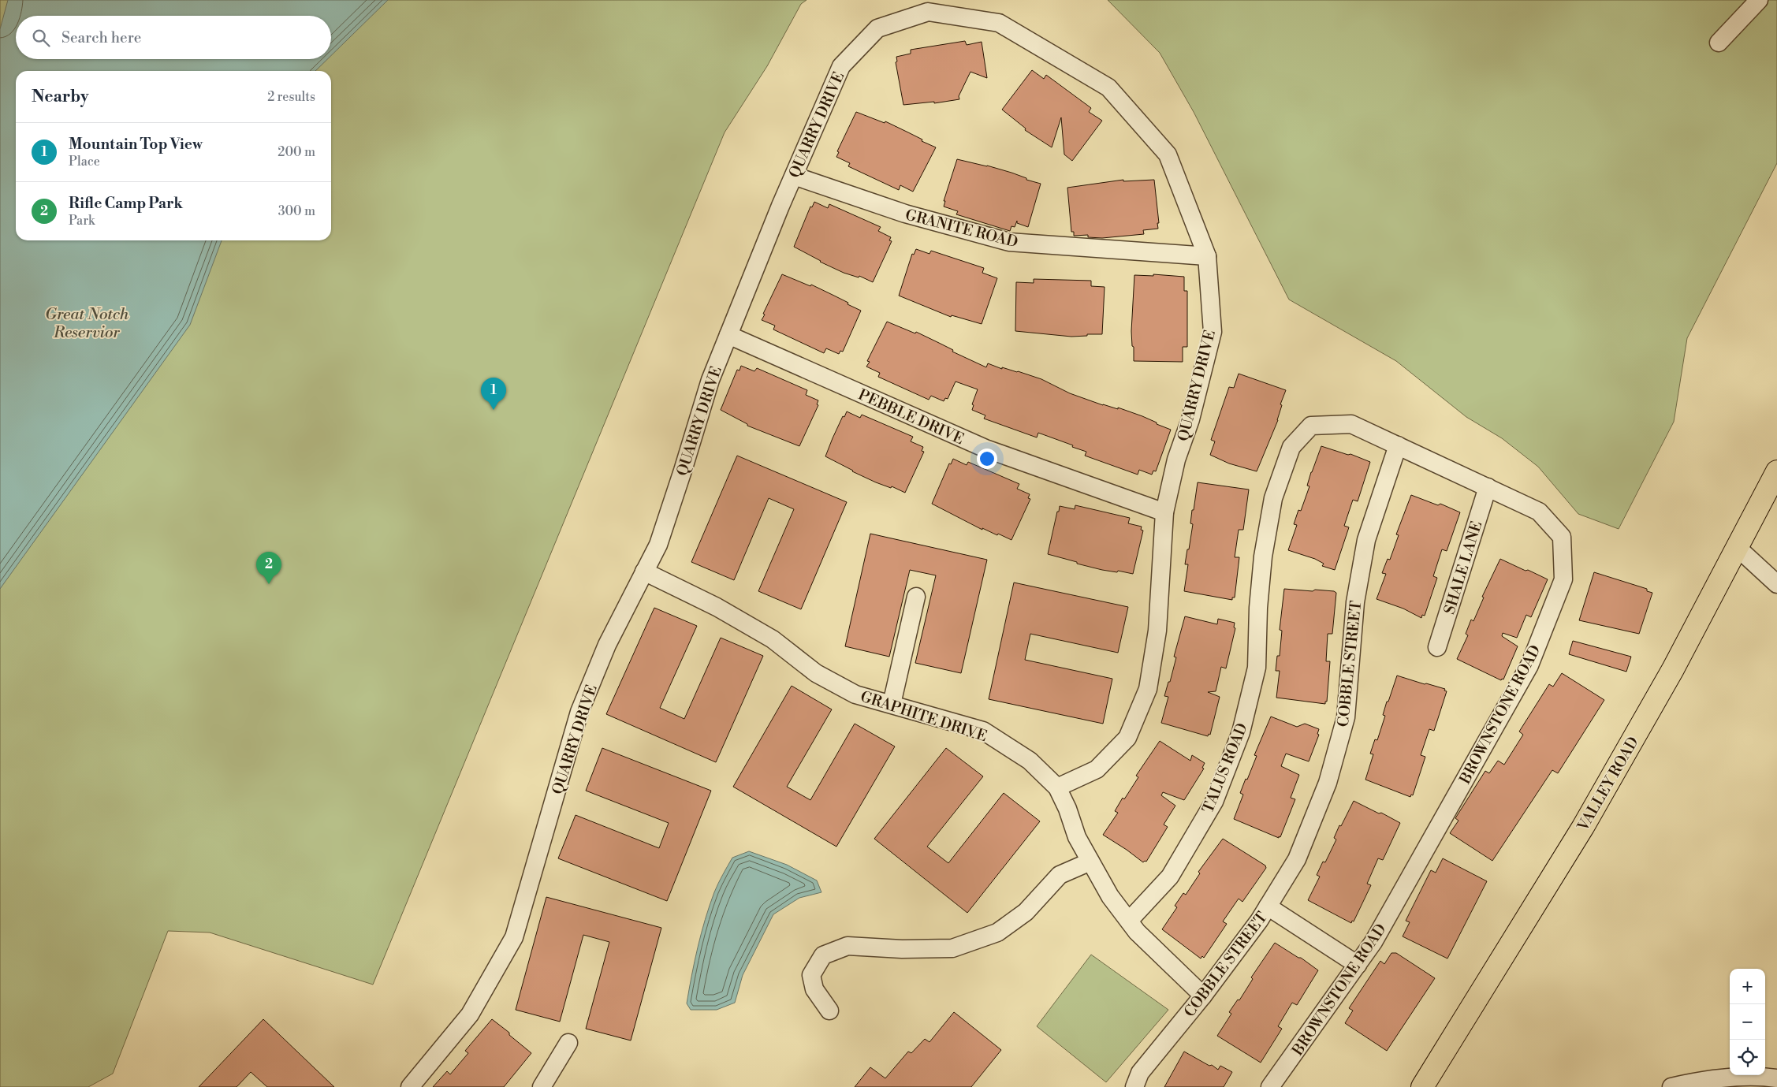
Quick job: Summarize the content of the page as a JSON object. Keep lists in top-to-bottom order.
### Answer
{
  "streets": {
    "main road": ["VALLEY ROAD"],
    "street": [
      "QUARRY DRIVE",
      "GRANITE ROAD",
      "PEBBLE DRIVE",
      "SHALE LANE",
      "COBBLE STREET",
      "BROWNSTONE ROAD",
      "GRAPHITE DRIVE",
      "TALUS ROAD"
    ]
  },
  "crossings": [
    ["QUARRY DRIVE", "GRANITE ROAD"],
    ["QUARRY DRIVE", "PEBBLE DRIVE"],
    ["QUARRY DRIVE", "GRAPHITE DRIVE"],
    ["SHALE LANE", "BROWNSTONE ROAD"],
    ["COBBLE STREET", "BROWNSTONE ROAD"],
    ["COBBLE STREET", "GRAPHITE DRIVE"],
    ["BROWNSTONE ROAD", "TALUS ROAD"],
    ["GRAPHITE DRIVE", "TALUS ROAD"]
  ],
  "water": ["Great Notch Reservior"],
  "page": {
    "search": "Search here",
    "heading": ["Nearby", "2 results"],
    "list": [
      {
        "mark": "1",
        "name": "Mountain Top View",
        "note": "Place",
        "value": "200 m"
      },
      {
        "mark": "2",
        "name": "Rifle Camp Park",
        "note": "Park",
        "value": "300 m"
      }
    ],
    "pins": ["1", "2"],
    "map_buttons": ["+", "−"]
  }
}
